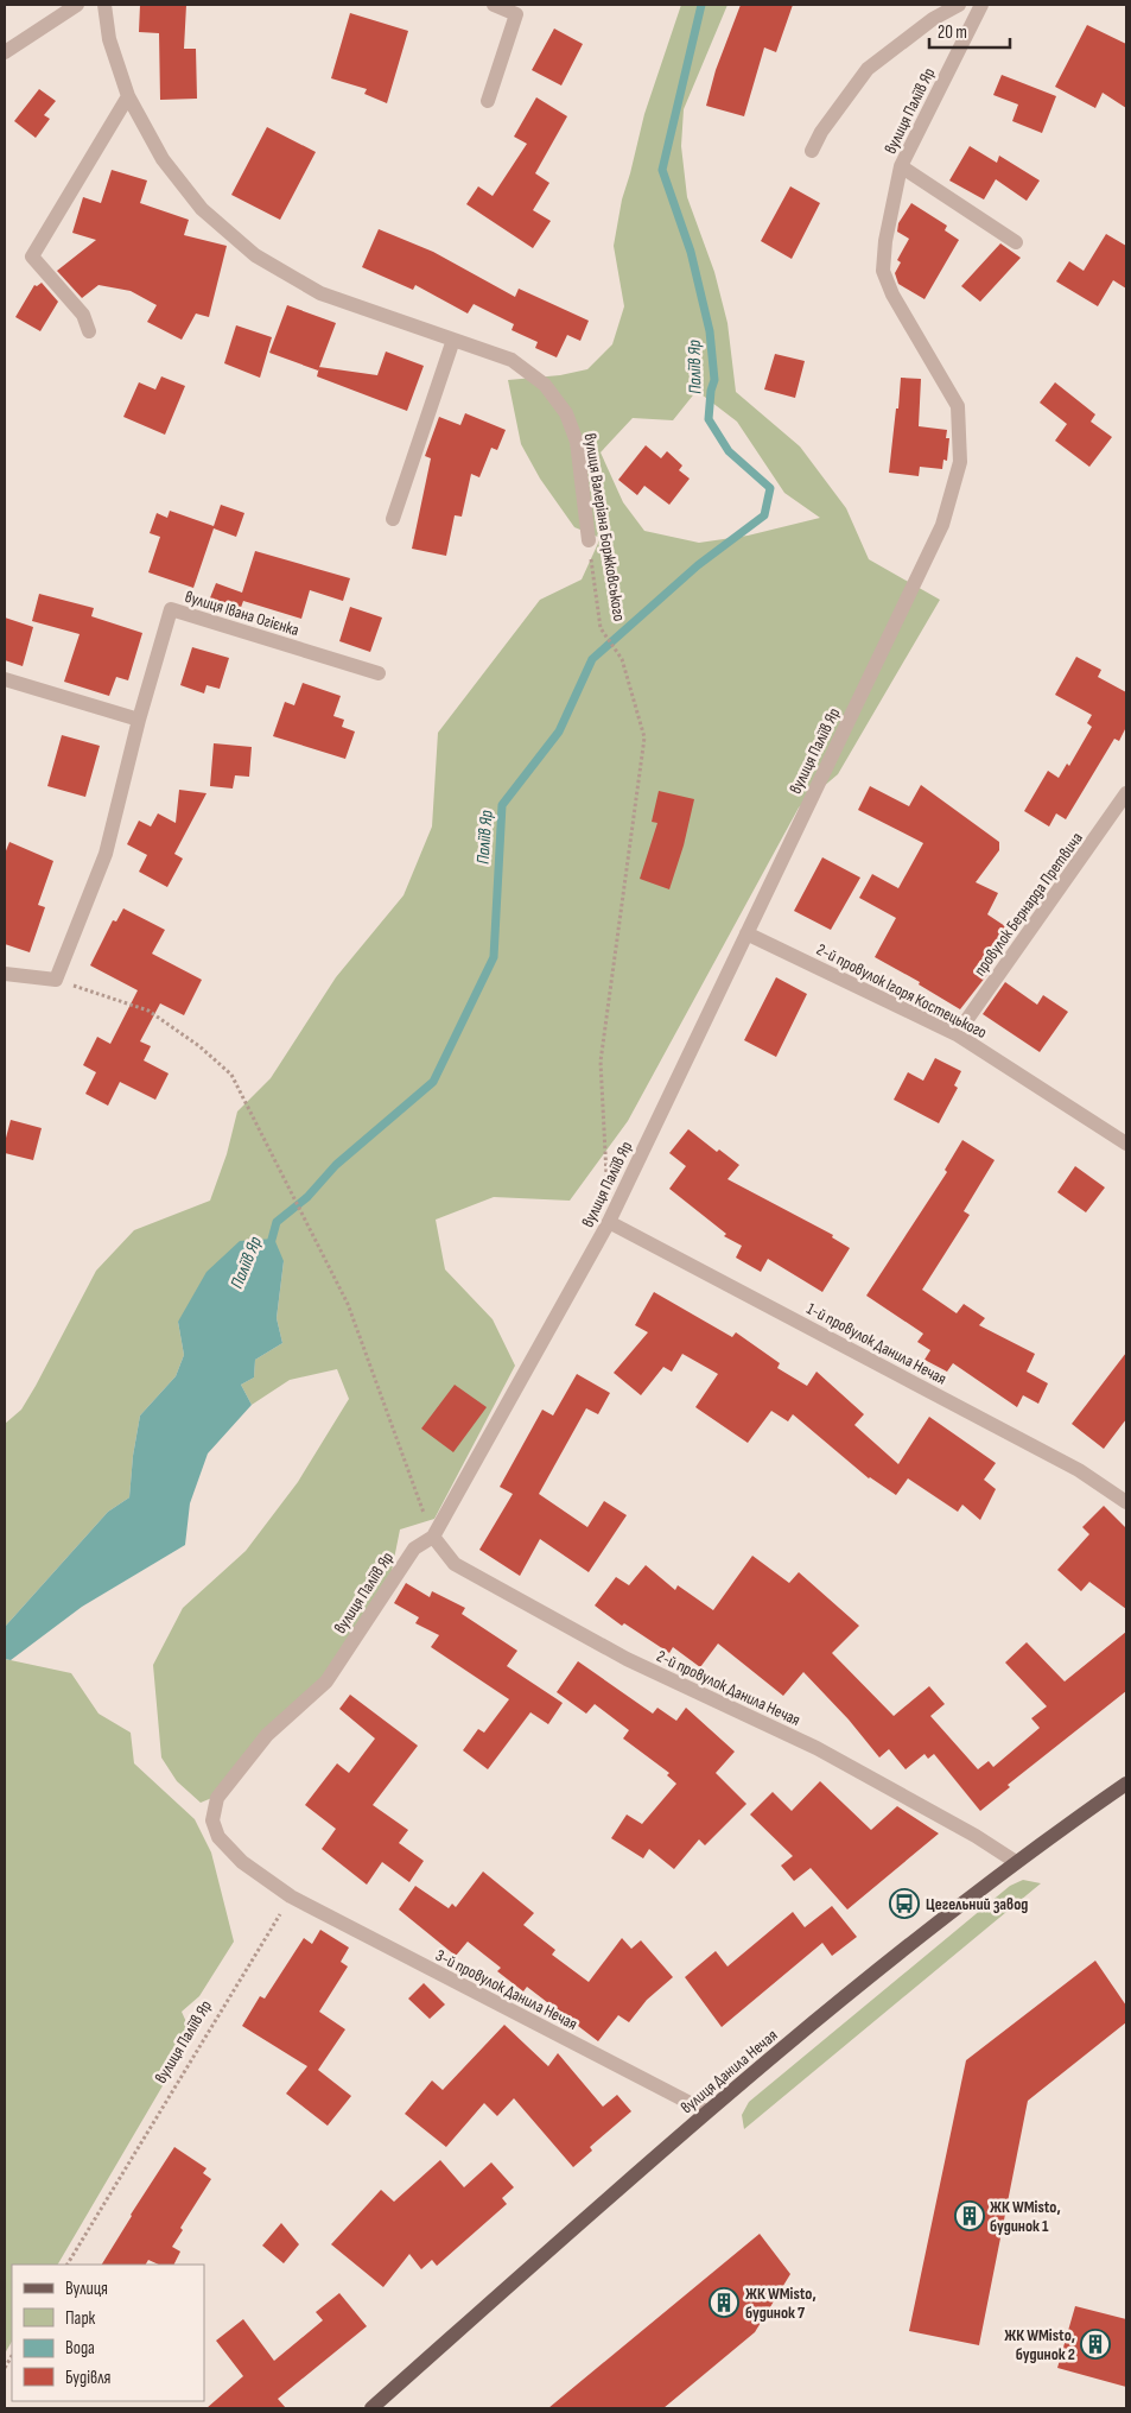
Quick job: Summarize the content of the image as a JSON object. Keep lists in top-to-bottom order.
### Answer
{
  "streets": {
    "main road": ["вулиця Данила Нечая"],
    "street": [
      "вулиця Паліїв Яр",
      "вулиця Валеріана Боржковського",
      "вулиця Івана Огієнка",
      "провулок Бернарда Претвича",
      "2-й провулок Ігоря Костецького",
      "1-й провулок Данила Нечая",
      "2-й провулок Данила Нечая",
      "3-й провулок Данила Нечая"
    ]
  },
  "crossings": [
    ["вулиця Паліїв Яр", "вулиця Валеріана Боржковського"],
    ["вулиця Паліїв Яр", "2-й провулок Ігоря Костецького"],
    ["вулиця Паліїв Яр", "1-й провулок Данила Нечая"],
    ["вулиця Паліїв Яр", "2-й провулок Данила Нечая"],
    ["вулиця Паліїв Яр", "3-й провулок Данила Нечая"],
    ["вулиця Валеріана Боржковського", "1-й провулок Данила Нечая"],
    ["провулок Бернарда Претвича", "2-й провулок Ігоря Костецького"],
    ["2-й провулок Данила Нечая", "вулиця Данила Нечая"],
    ["3-й провулок Данила Нечая", "вулиця Данила Нечая"]
  ],
  "water": ["Паліїв Яр"],
  "places": {
    "bus stop": ["Цегельний завод"],
    "building": ["ЖК WMisto, будинок 1", "ЖК WMisto, будинок 7", "ЖК WMisto, будинок 2"]
  },
  "legend": [
    "Вулиця",
    "Парк",
    "Вода",
    "Будівля"
  ],
  "scale_bar": "20 m"
}
